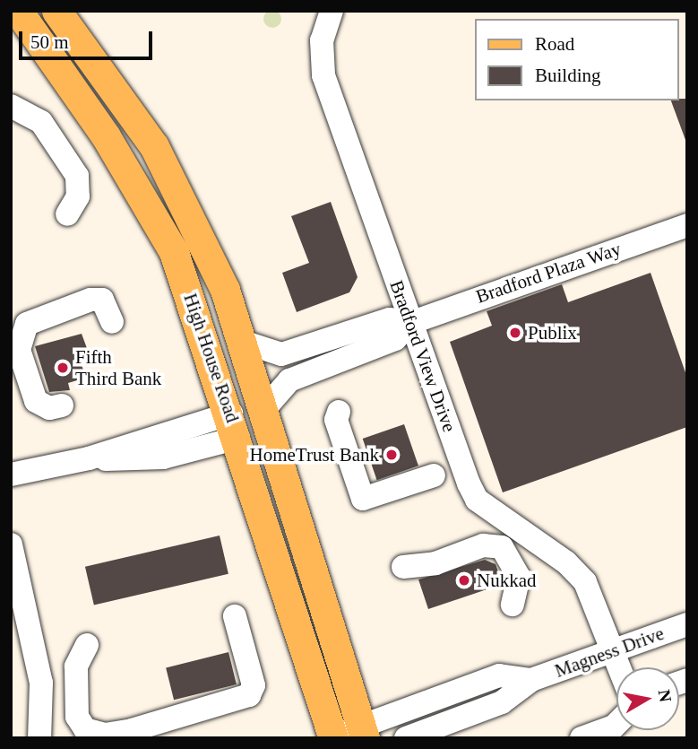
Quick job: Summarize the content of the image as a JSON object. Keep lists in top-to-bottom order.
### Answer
{
  "streets": {
    "main road": ["High House Road"],
    "street": ["Bradford Plaza Way", "Bradford View Drive", "Magness Drive"]
  },
  "crossings": [
    ["Bradford Plaza Way", "Bradford View Drive"],
    ["Bradford Plaza Way", "High House Road"],
    ["Bradford View Drive", "Magness Drive"],
    ["High House Road", "Magness Drive"]
  ],
  "places": [
    "Publix",
    "Fifth Third Bank",
    "HomeTrust Bank",
    "Nukkad"
  ],
  "legend": ["Road", "Building"],
  "scale_bar": "50 m",
  "north": "right"
}
